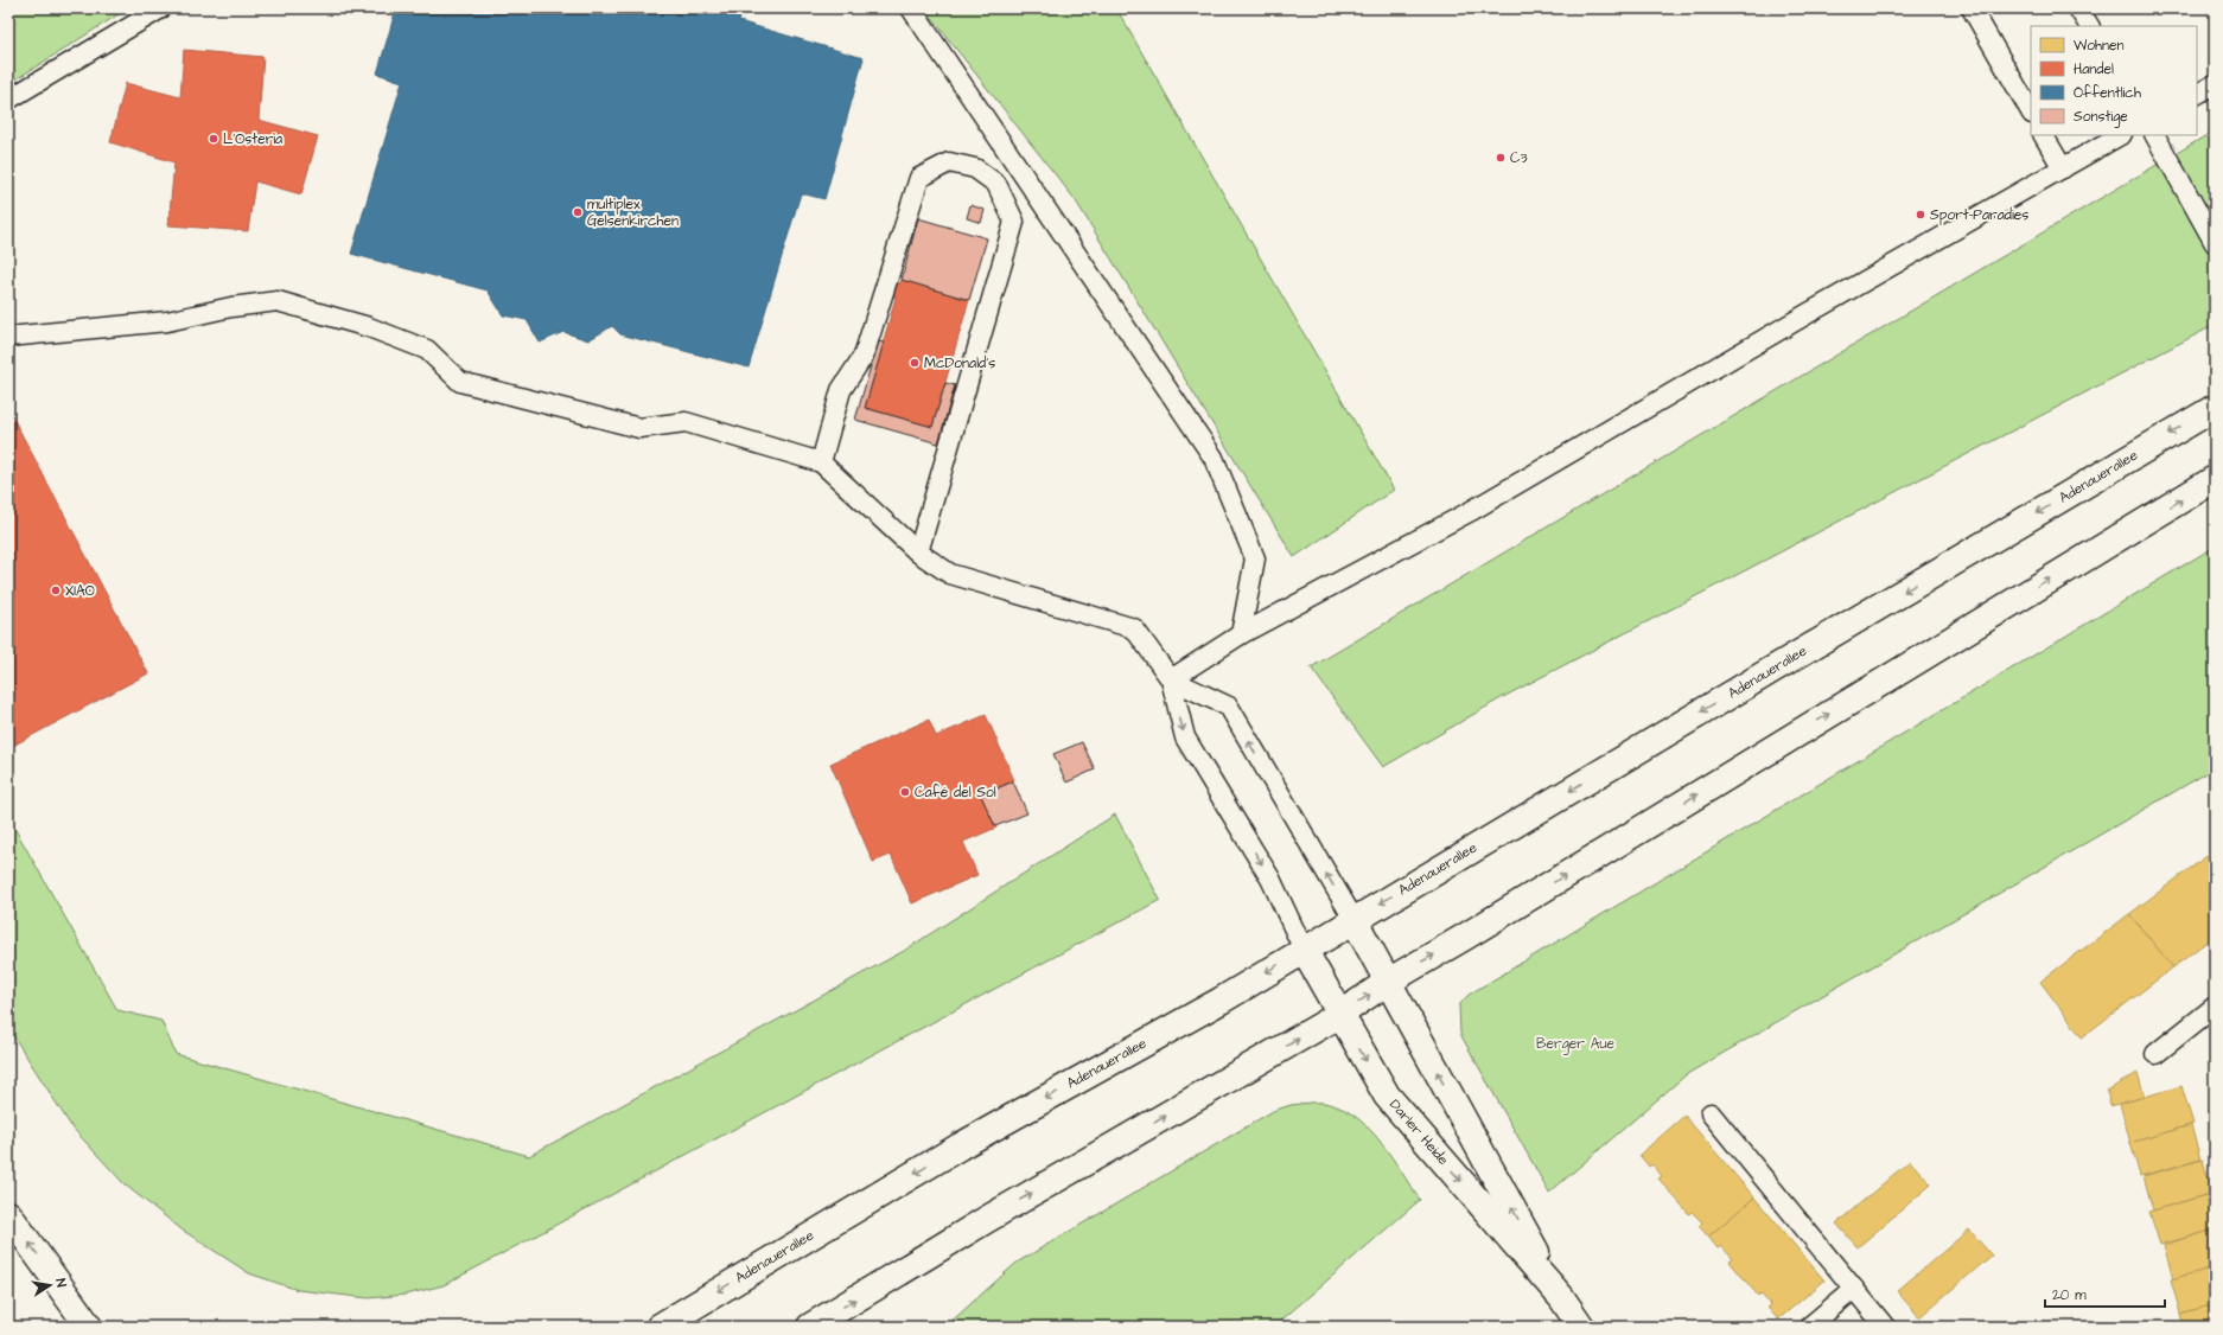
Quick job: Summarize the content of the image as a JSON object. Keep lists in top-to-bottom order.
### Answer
{
  "streets": {
    "main road": ["Adenauerallee", "Darler Heide"]
  },
  "crossings": [
    ["Adenauerallee", "Darler Heide"]
  ],
  "parks": ["Berger Aue"],
  "places": [
    "L'Osteria",
    "C3",
    "multiplex Gelsenkirchen",
    "Sport-Paradies",
    "McDonald's",
    "XIAO",
    "Café del Sol"
  ],
  "legend": [
    "Wohnen",
    "Handel",
    "Öffentlich",
    "Sonstige"
  ],
  "scale_bar": "20 m",
  "north": "right"
}
